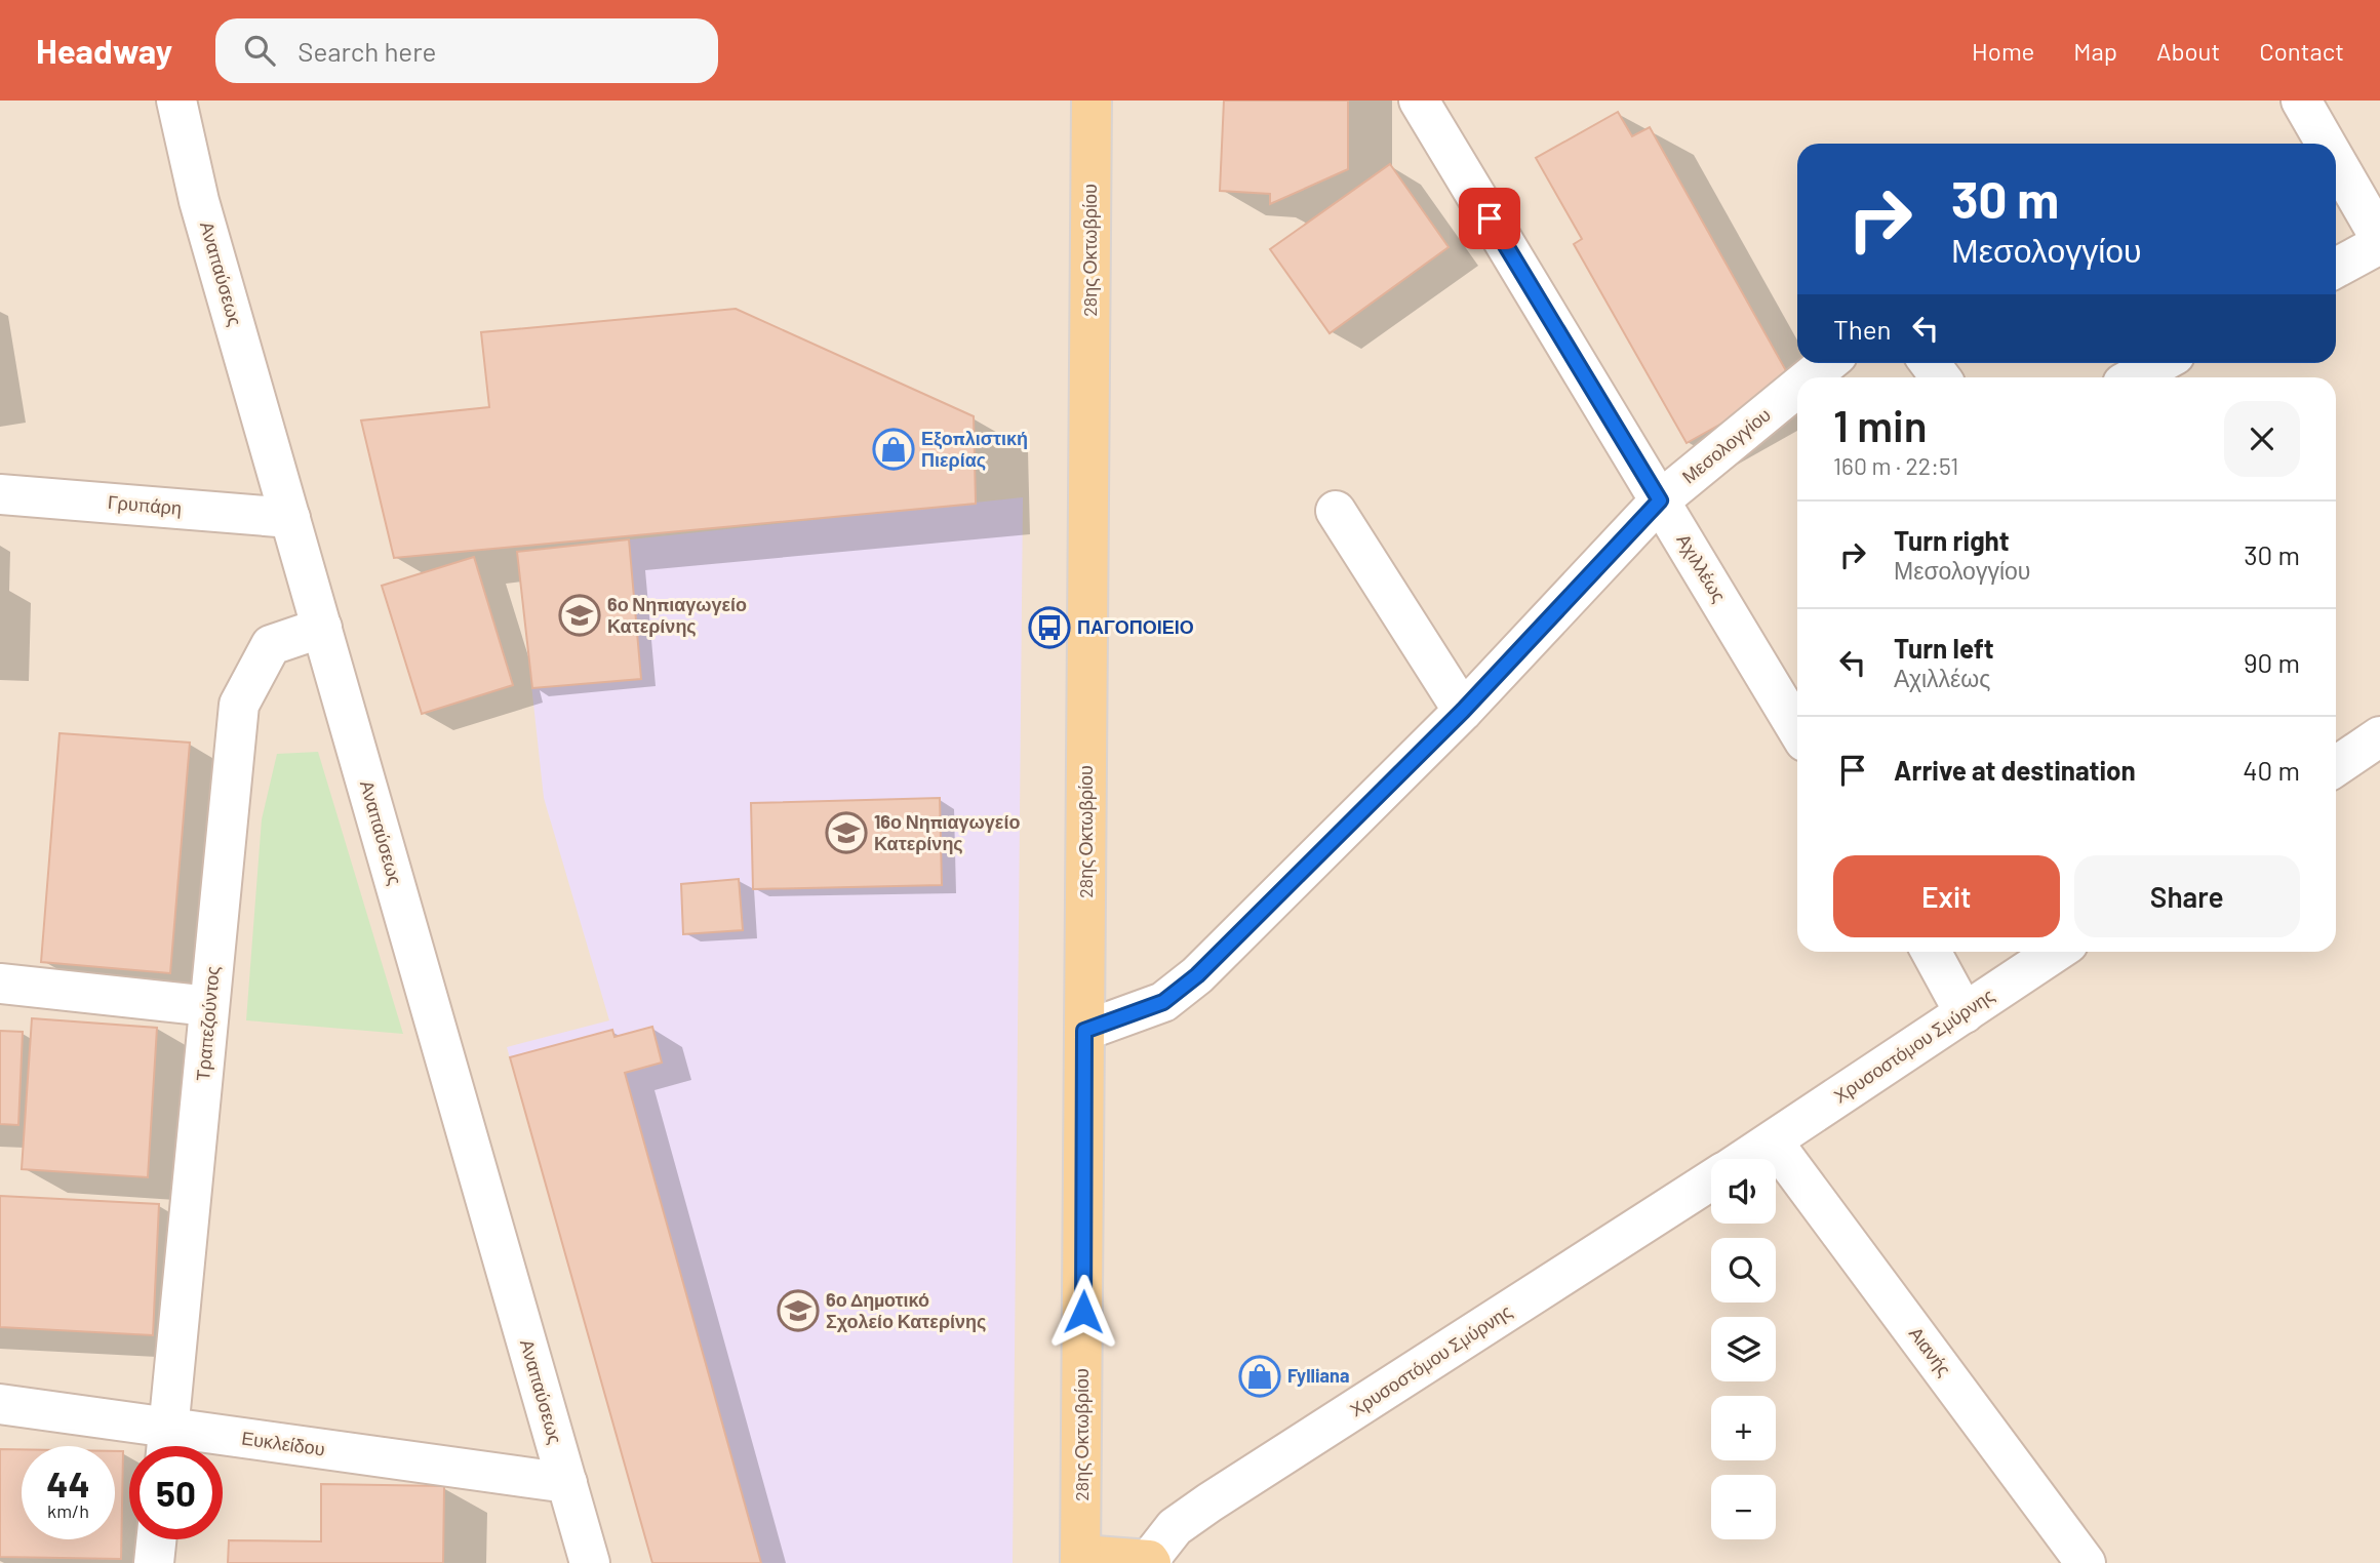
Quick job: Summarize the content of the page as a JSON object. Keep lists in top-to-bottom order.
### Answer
{
  "streets": {
    "main road": ["28ης Οκτωβρίου"],
    "street": [
      "Αναπαύσεως",
      "Μεσολογγίου",
      "Γρυπάρη",
      "Αχιλλέως",
      "Τραπεζούντος",
      "Χρυσοστόμου Σμύρνης",
      "Αιανής",
      "Ευκλείδου"
    ]
  },
  "crossings": [
    ["28ης Οκτωβρίου", "Μεσολογγίου"],
    ["Αναπαύσεως", "Γρυπάρη"],
    ["Αναπαύσεως", "Τραπεζούντος"],
    ["Αναπαύσεως", "Ευκλείδου"],
    ["Μεσολογγίου", "Αχιλλέως"],
    ["Τραπεζούντος", "Ευκλείδου"],
    ["Χρυσοστόμου Σμύρνης", "Αιανής"]
  ],
  "places": {
    "shop": ["Εξοπλιστική Πιερίας", "Fylliana"],
    "school or university": ["6ο Νηπιαγωγείο Κατερίνης", "16ο Νηπιαγωγείο Κατερίνης", "6ο Δημοτικό Σχολείο Κατερίνης"],
    "bus stop": ["ΠΑΓΟΠΟΙΕΙΟ"]
  },
  "page": {
    "header": "Headway",
    "search": "Search here",
    "nav": [
      "Home",
      "Map",
      "About",
      "Contact"
    ],
    "turn": ["30 m", "Μεσολογγίου"],
    "then": "Then",
    "heading": ["1 min", "160 m · 22:51"],
    "list": [
      {
        "name": "Turn right",
        "note": "Μεσολογγίου",
        "value": "30 m"
      },
      {
        "name": "Turn left",
        "note": "Αχιλλέως",
        "value": "90 m"
      },
      {
        "name": "Arrive at destination",
        "value": "40 m"
      }
    ],
    "buttons": ["Exit", "Share"],
    "map_buttons": ["+", "−"],
    "speed": "44 km/h",
    "limit": "50"
  }
}
